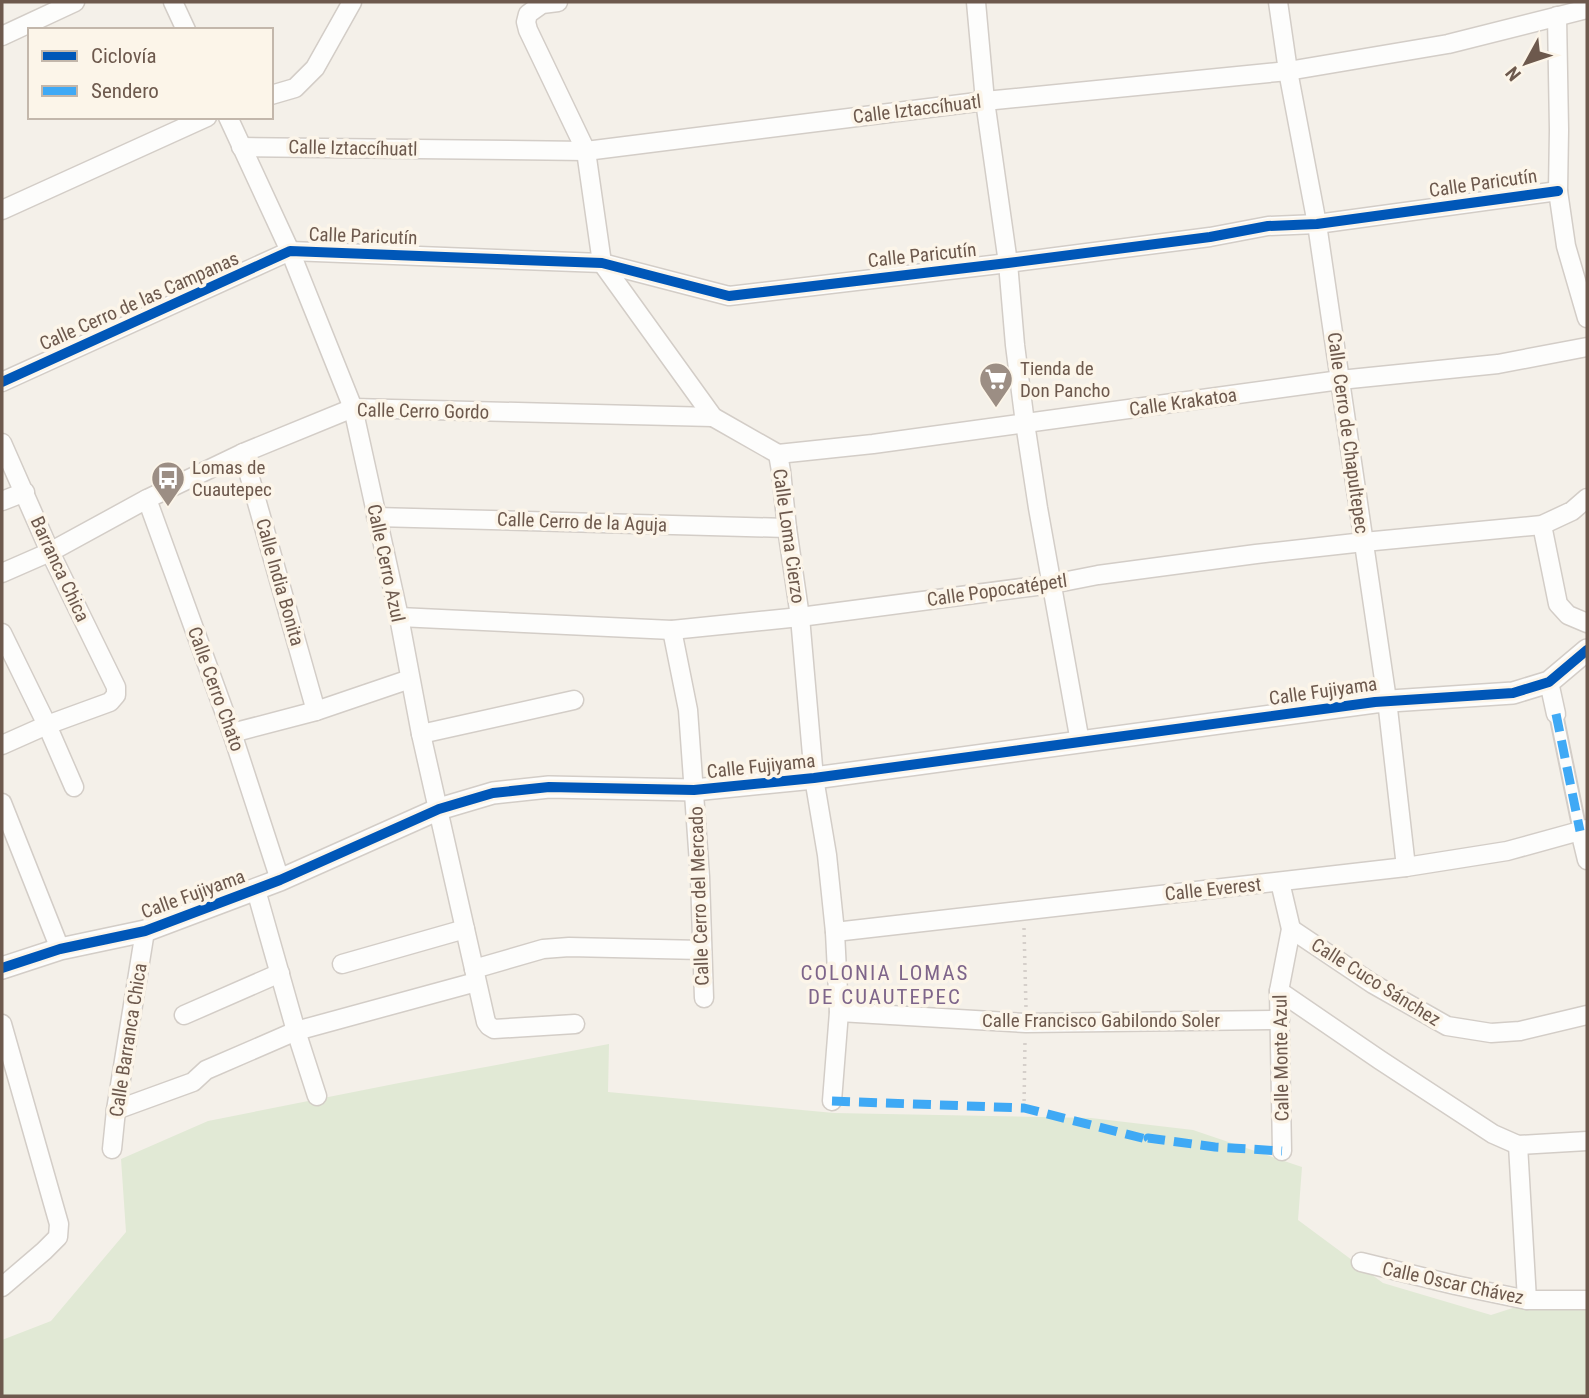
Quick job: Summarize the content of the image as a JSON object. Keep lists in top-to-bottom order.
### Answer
{
  "streets": {
    "street": [
      "Calle Iztaccíhuatl",
      "Calle Paricutín",
      "Calle Cerro de las Campanas",
      "Calle Krakatoa",
      "Calle Cerro Gordo",
      "Calle Cerro de Chapultepec",
      "Calle Cerro de la Aguja",
      "Calle Loma Cierzo",
      "Calle Cerro Azul",
      "Barranca Chica",
      "Calle India Bonita",
      "Calle Popocatépetl",
      "Calle Cerro Chato",
      "Calle Fujiyama",
      "Calle Everest",
      "Calle Cerro del Mercado",
      "Calle Cuco Sánchez",
      "Calle Francisco Gabilondo Soler",
      "Calle Barranca Chica",
      "Calle Monte Azul",
      "Calle Oscar Chávez"
    ]
  },
  "crossings": [
    ["Calle Iztaccíhuatl", "Calle Cerro de Chapultepec"],
    ["Calle Iztaccíhuatl", "Calle Loma Cierzo"],
    ["Calle Iztaccíhuatl", "Calle Cerro Azul"],
    ["Calle Paricutín", "Calle Cerro de las Campanas"],
    ["Calle Paricutín", "Calle Cerro de Chapultepec"],
    ["Calle Paricutín", "Calle Loma Cierzo"],
    ["Calle Paricutín", "Calle Cerro Azul"],
    ["Calle Cerro de las Campanas", "Calle Cerro Azul"],
    ["Calle Krakatoa", "Calle Cerro de Chapultepec"],
    ["Calle Krakatoa", "Calle Loma Cierzo"],
    ["Calle Cerro Gordo", "Calle Loma Cierzo"],
    ["Calle Cerro Gordo", "Calle Cerro Azul"],
    ["Calle Cerro Gordo", "Barranca Chica"],
    ["Calle Cerro Gordo", "Calle India Bonita"],
    ["Calle Cerro Gordo", "Calle Cerro Chato"],
    ["Calle Cerro de Chapultepec", "Calle Popocatépetl"],
    ["Calle Cerro de Chapultepec", "Calle Fujiyama"],
    ["Calle Cerro de Chapultepec", "Calle Everest"],
    ["Calle Cerro de la Aguja", "Calle Loma Cierzo"],
    ["Calle Cerro de la Aguja", "Calle Cerro Azul"],
    ["Calle Loma Cierzo", "Calle Popocatépetl"],
    ["Calle Loma Cierzo", "Calle Fujiyama"],
    ["Calle Loma Cierzo", "Calle Everest"],
    ["Calle Loma Cierzo", "Calle Francisco Gabilondo Soler"],
    ["Calle Cerro Azul", "Calle Popocatépetl"],
    ["Calle Cerro Azul", "Calle Fujiyama"],
    ["Calle Popocatépetl", "Calle Cerro del Mercado"],
    ["Calle Cerro Chato", "Calle Fujiyama"],
    ["Calle Fujiyama", "Calle Cerro del Mercado"],
    ["Calle Fujiyama", "Calle Barranca Chica"],
    ["Calle Everest", "Calle Monte Azul"],
    ["Calle Cuco Sánchez", "Calle Monte Azul"],
    ["Calle Francisco Gabilondo Soler", "Calle Monte Azul"]
  ],
  "districts": ["COLONIA LOMAS DE CUAUTEPEC"],
  "places": {
    "supermarket": ["Tienda de Don Pancho"],
    "bus stop": ["Lomas de Cuautepec"]
  },
  "legend": ["Ciclovía", "Sendero"],
  "north": "bottom left"
}
